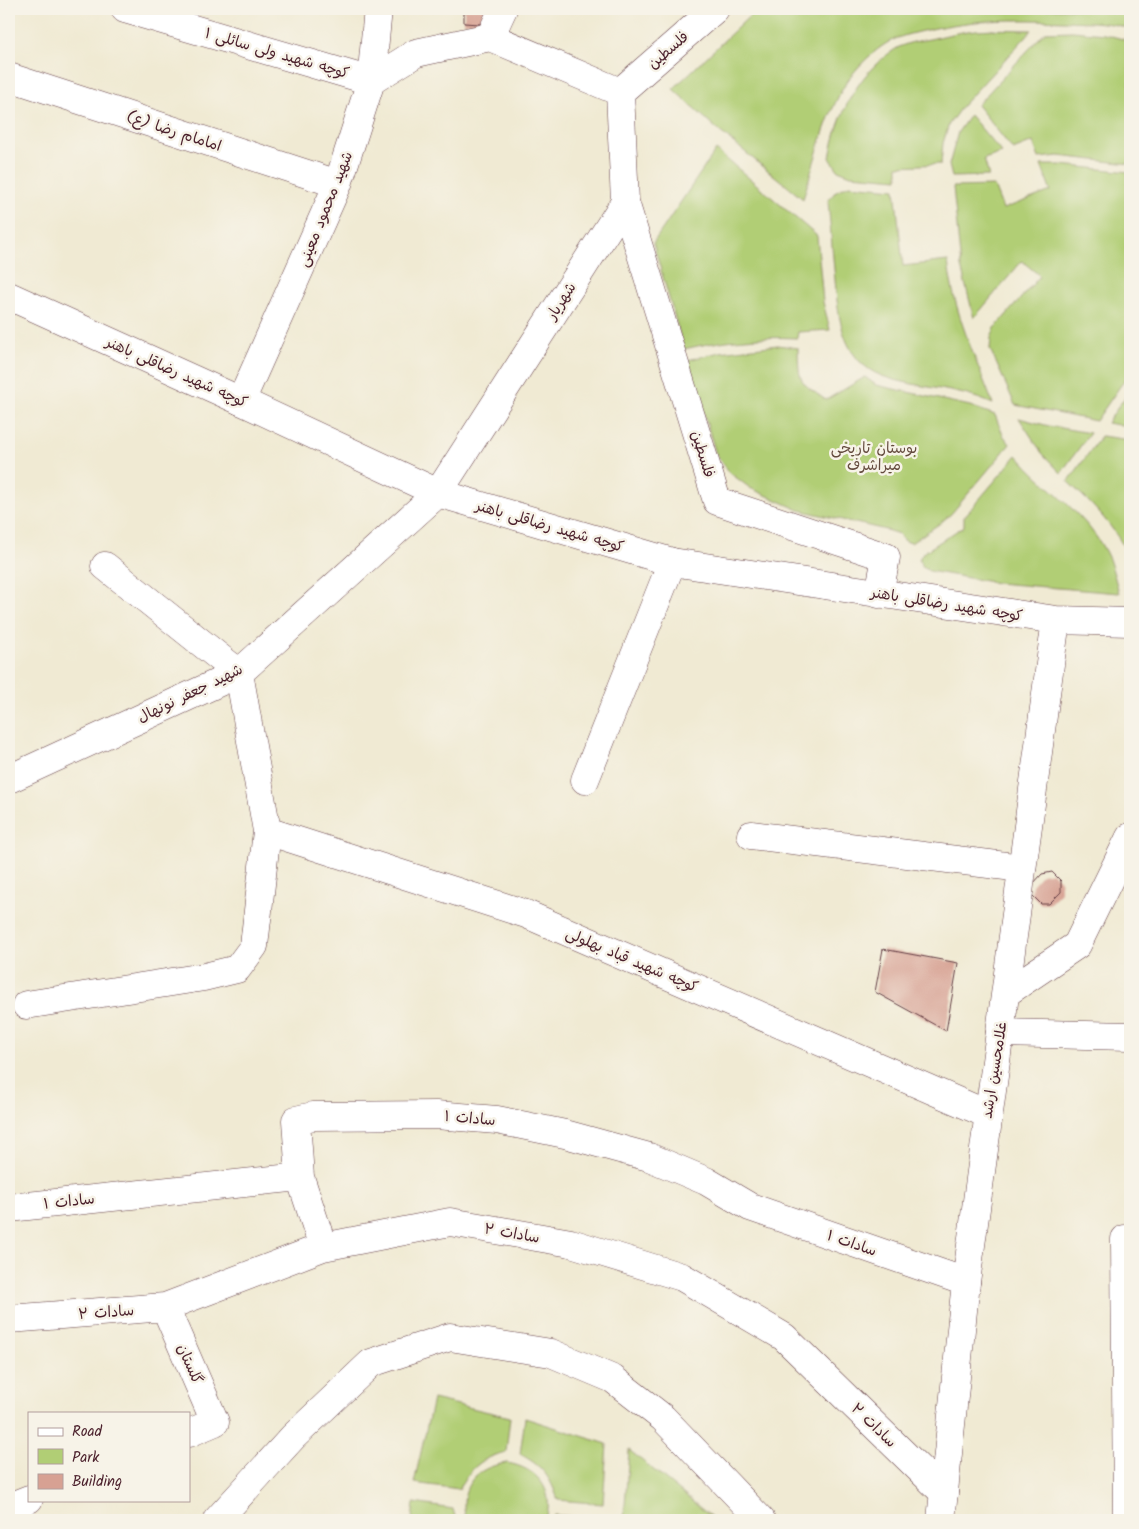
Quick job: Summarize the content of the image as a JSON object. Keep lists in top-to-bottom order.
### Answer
{
  "streets": {
    "street": [
      "فلسطین",
      "کوچه شهید ولی سائلی ۱",
      "امامام رضا (ع)",
      "شهید محمود معینی",
      "شهریار",
      "کوچه شهید رضاقلی باهنر",
      "شهید جعفر نونهال",
      "کوچه شهید قباد بهلولی",
      "غلامحسین ارشد",
      "سادات ۱",
      "سادات ۲",
      "گلستان"
    ]
  },
  "crossings": [
    ["فلسطین", "شهریار"],
    ["فلسطین", "کوچه شهید رضاقلی باهنر"],
    ["کوچه شهید ولی سائلی ۱", "شهید محمود معینی"],
    ["امامام رضا (ع)", "شهید محمود معینی"],
    ["شهید محمود معینی", "کوچه شهید رضاقلی باهنر"],
    ["شهریار", "کوچه شهید رضاقلی باهنر"],
    ["شهریار", "شهید جعفر نونهال"],
    ["کوچه شهید رضاقلی باهنر", "شهید جعفر نونهال"],
    ["کوچه شهید رضاقلی باهنر", "غلامحسین ارشد"],
    ["کوچه شهید قباد بهلولی", "غلامحسین ارشد"],
    ["غلامحسین ارشد", "سادات ۱"],
    ["غلامحسین ارشد", "سادات ۲"],
    ["سادات ۲", "گلستان"]
  ],
  "parks": ["بوستان تاریخی میراشرف"],
  "legend": ["Road", "Park", "Building"]
}
